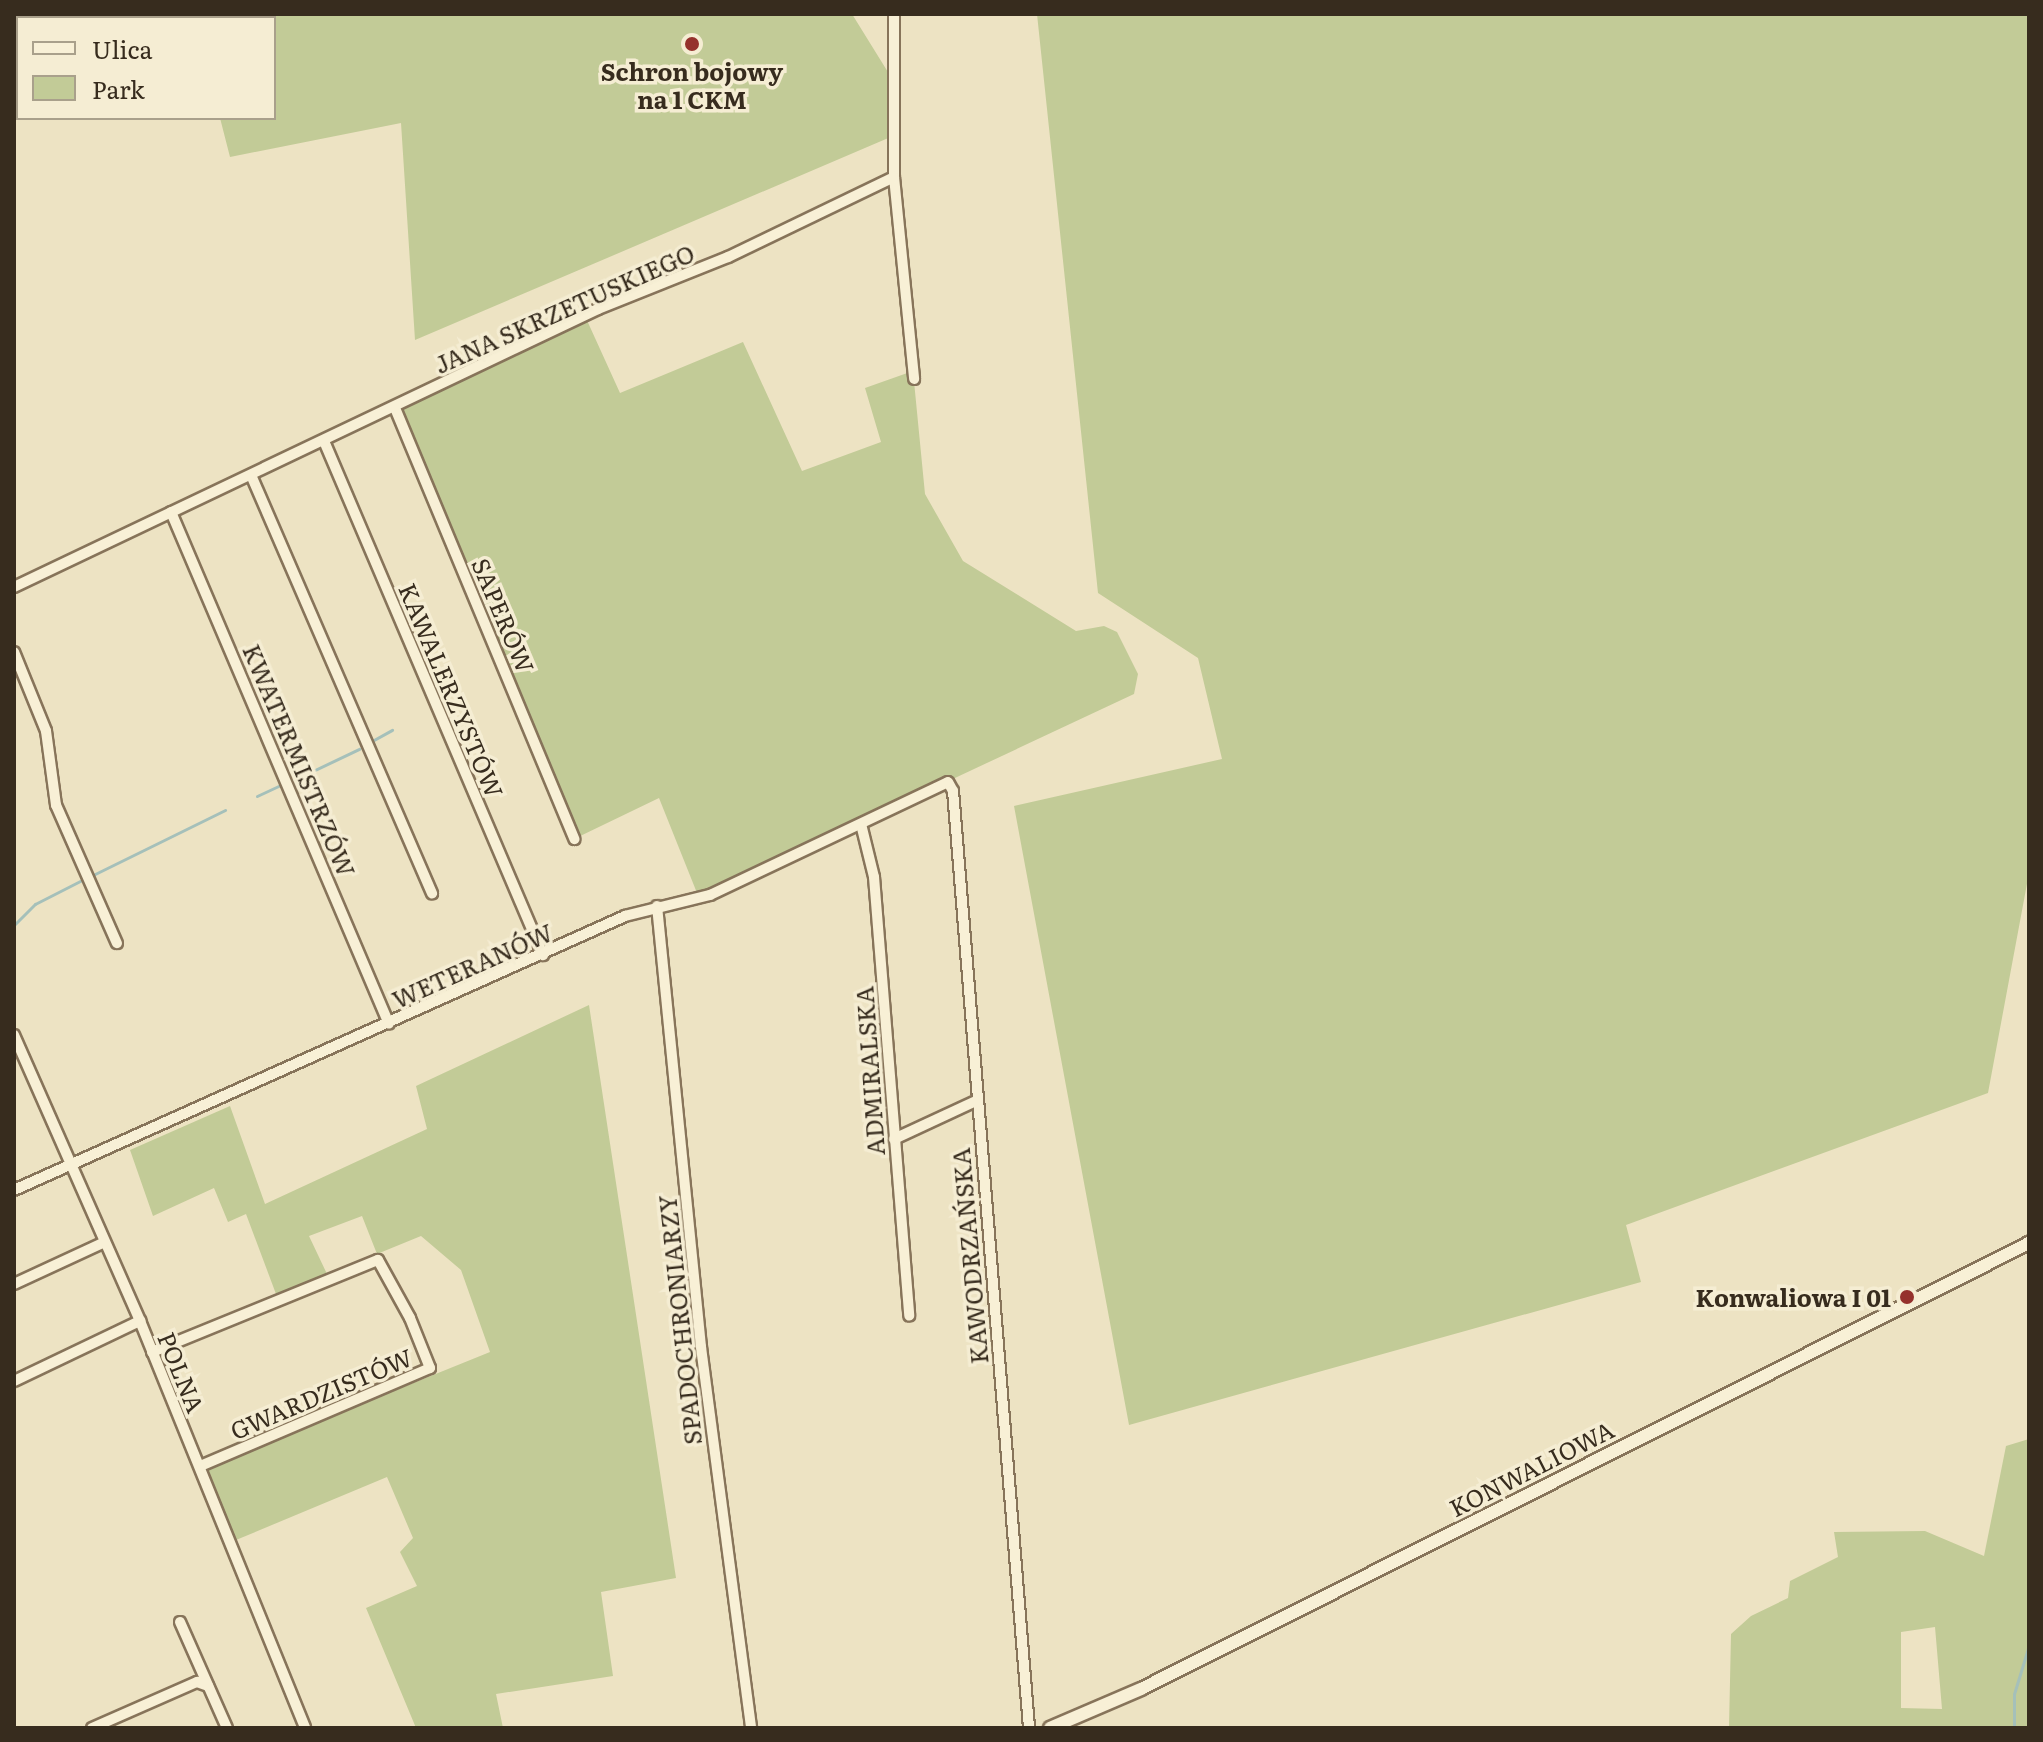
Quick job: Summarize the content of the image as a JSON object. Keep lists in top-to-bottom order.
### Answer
{
  "streets": {
    "street": [
      "JANA SKRZETUSKIEGO",
      "SAPERÓW",
      "KAWALERZYSTÓW",
      "KWATERMISTRZÓW",
      "WETERANÓW",
      "ADMIRALSKA",
      "KAWODRZAŃSKA",
      "SPADOCHRONIARZY",
      "POLNA",
      "GWARDZISTÓW",
      "KONWALIOWA"
    ]
  },
  "crossings": [
    ["JANA SKRZETUSKIEGO", "SAPERÓW"],
    ["JANA SKRZETUSKIEGO", "KAWALERZYSTÓW"],
    ["JANA SKRZETUSKIEGO", "KWATERMISTRZÓW"],
    ["KAWALERZYSTÓW", "WETERANÓW"],
    ["KWATERMISTRZÓW", "WETERANÓW"],
    ["WETERANÓW", "ADMIRALSKA"],
    ["WETERANÓW", "KAWODRZAŃSKA"],
    ["WETERANÓW", "SPADOCHRONIARZY"],
    ["WETERANÓW", "POLNA"],
    ["POLNA", "GWARDZISTÓW"]
  ],
  "places": ["Schron bojowy na 1 CKM", "Konwaliowa I 01"],
  "legend": ["Ulica", "Park"]
}
